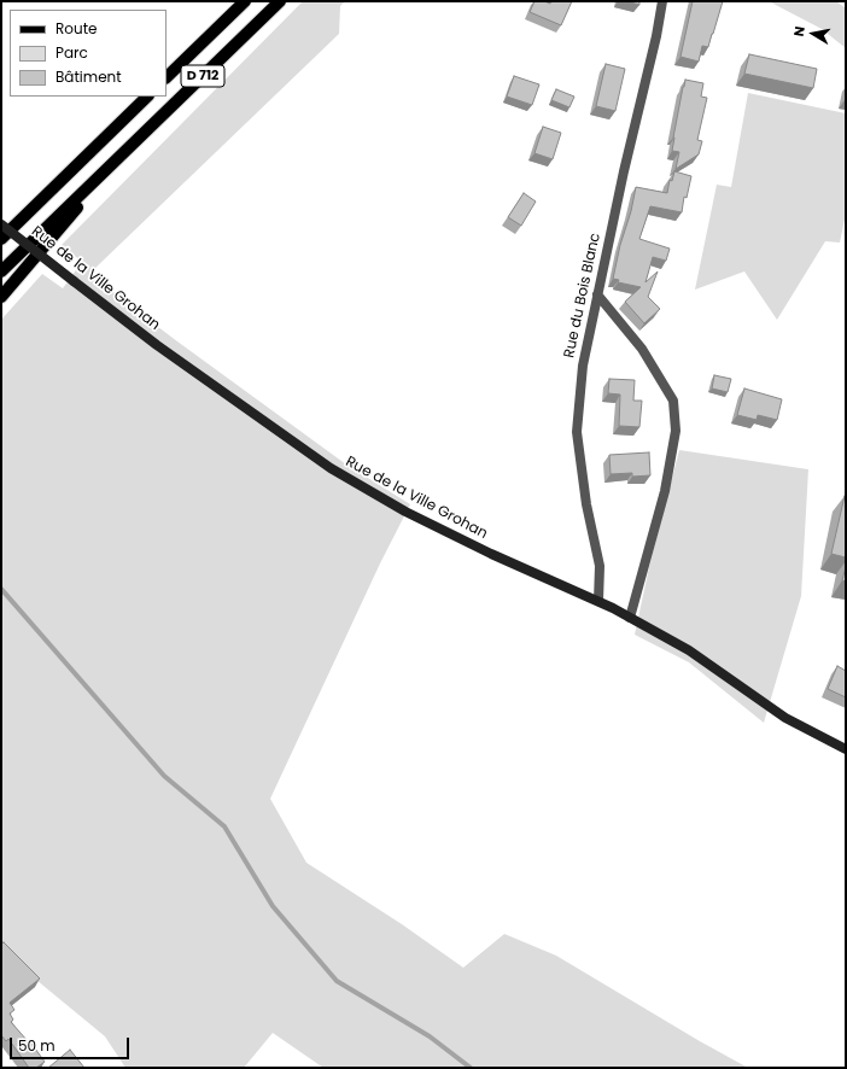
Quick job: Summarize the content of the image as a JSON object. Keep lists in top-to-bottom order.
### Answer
{
  "streets": {
    "main road": ["D 712"],
    "street": ["Rue de la Ville Grohan", "Rue du Bois Blanc"]
  },
  "crossings": [
    ["Rue de la Ville Grohan", "Rue du Bois Blanc"]
  ],
  "legend": ["Route", "Parc", "Bâtiment"],
  "scale_bar": "50 m",
  "north": "left"
}
